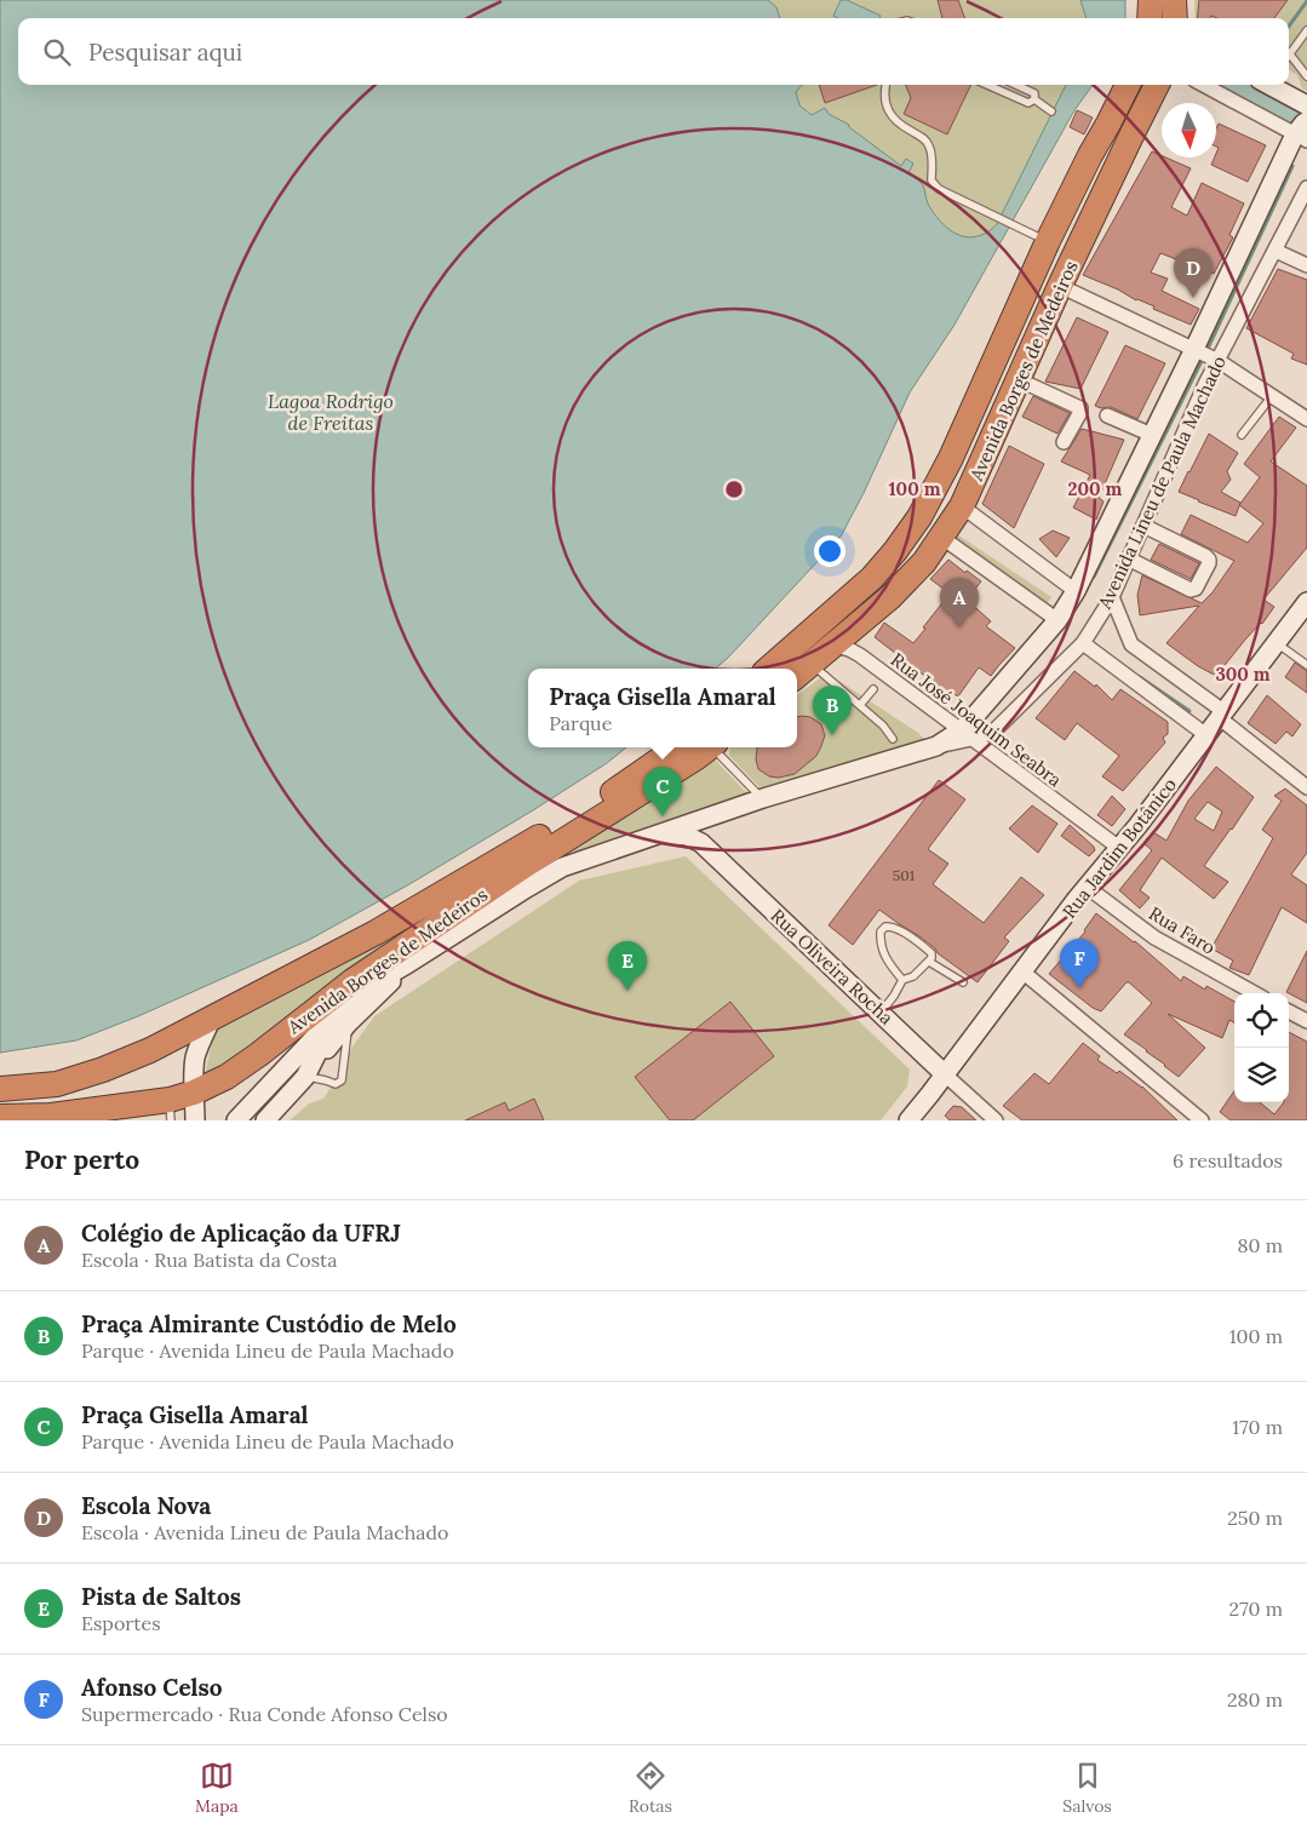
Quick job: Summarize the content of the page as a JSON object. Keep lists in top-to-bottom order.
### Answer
{
  "streets": {
    "highway": ["Avenida Borges de Medeiros"],
    "street": [
      "Avenida Lineu de Paula Machado",
      "Rua José Joaquim Seabra",
      "Rua Jardim Botânico",
      "Rua Faro",
      "Rua Oliveira Rocha"
    ]
  },
  "crossings": [
    ["Avenida Borges de Medeiros", "Rua José Joaquim Seabra"],
    ["Avenida Lineu de Paula Machado", "Rua José Joaquim Seabra"],
    ["Avenida Lineu de Paula Machado", "Rua Oliveira Rocha"],
    ["Rua José Joaquim Seabra", "Rua Jardim Botânico"],
    ["Rua Jardim Botânico", "Rua Faro"],
    ["Rua Jardim Botânico", "Rua Oliveira Rocha"]
  ],
  "water": ["Lagoa Rodrigo de Freitas"],
  "house_numbers": ["501"],
  "north": "bottom",
  "page": {
    "search": "Pesquisar aqui",
    "pins": [
      "D",
      "A",
      "B",
      "C",
      "F",
      "E"
    ],
    "popup": ["Praça Gisella Amaral", "Parque"],
    "heading": ["Por perto", "6 resultados"],
    "list": [
      {
        "mark": "A",
        "name": "Colégio de Aplicação da UFRJ",
        "note": "Escola · Rua Batista da Costa",
        "value": "80 m"
      },
      {
        "mark": "B",
        "name": "Praça Almirante Custódio de Melo",
        "note": "Parque · Avenida Lineu de Paula Machado",
        "value": "100 m"
      },
      {
        "mark": "C",
        "name": "Praça Gisella Amaral",
        "note": "Parque · Avenida Lineu de Paula Machado",
        "value": "170 m"
      },
      {
        "mark": "D",
        "name": "Escola Nova",
        "note": "Escola · Avenida Lineu de Paula Machado",
        "value": "250 m"
      },
      {
        "mark": "E",
        "name": "Pista de Saltos",
        "note": "Esportes",
        "value": "270 m"
      },
      {
        "mark": "F",
        "name": "Afonso Celso",
        "note": "Supermercado · Rua Conde Afonso Celso",
        "value": "280 m"
      }
    ],
    "nav": ["Mapa", "Rotas", "Salvos"]
  },
  "rings": ["100 m", "200 m", "300 m"]
}
